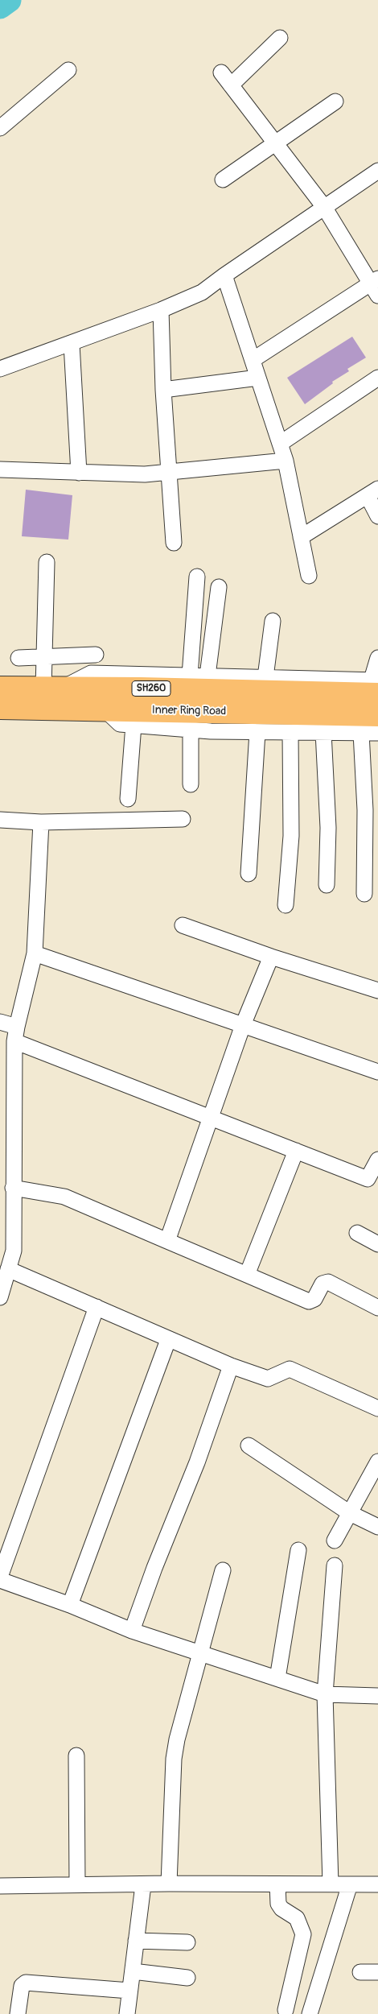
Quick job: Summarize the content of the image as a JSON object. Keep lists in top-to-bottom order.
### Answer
{
  "streets": {
    "highway": ["SH260", "Inner Ring Road"]
  }
}
